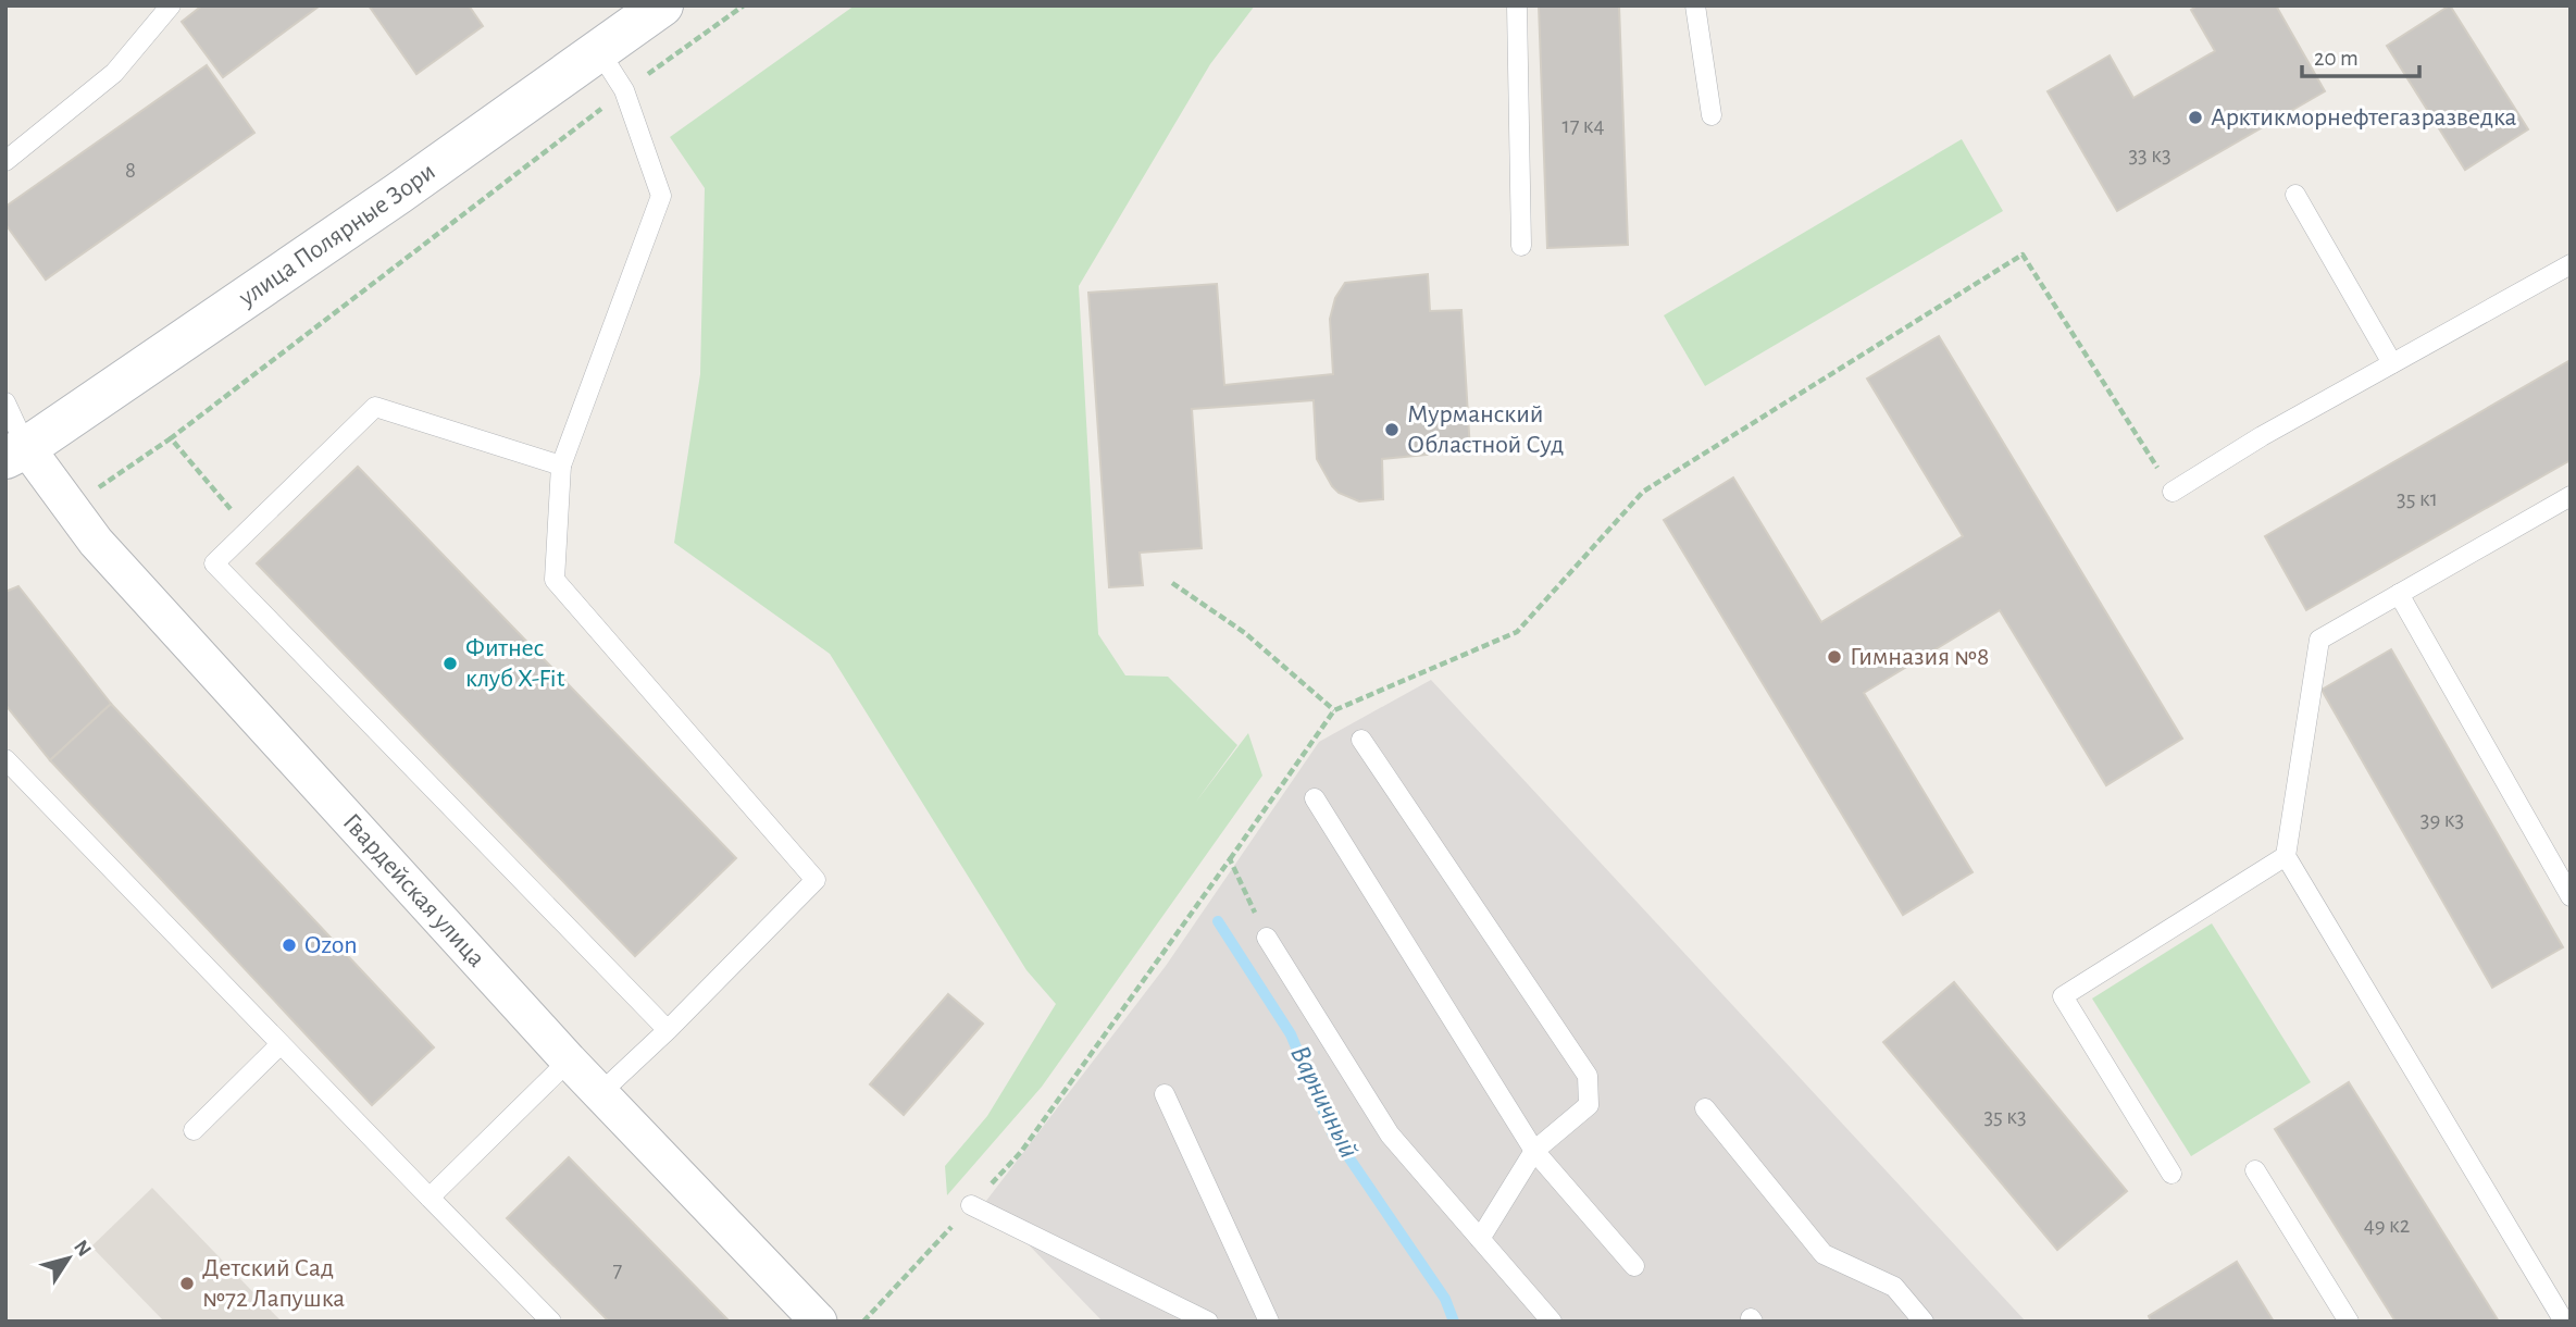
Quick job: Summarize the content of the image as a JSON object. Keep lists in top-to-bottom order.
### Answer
{
  "streets": {
    "main road": ["улица Полярные Зори"],
    "street": ["Гвардейская улица"]
  },
  "crossings": [
    ["улица Полярные Зори", "Гвардейская улица"]
  ],
  "water": ["Варничный"],
  "places": [
    "Арктикморнефтегазразведка",
    "Мурманский Областной Суд",
    "Гимназия №8",
    "Фитнес клуб X-Fit",
    "Ozon",
    "Детский Сад №72 Лапушка"
  ],
  "house_numbers": [
    "17 к4",
    "33 к3",
    "8",
    "35 к1",
    "39 к3",
    "35 к3",
    "49 к2",
    "7"
  ],
  "scale_bar": "20 m",
  "north": "top right"
}
